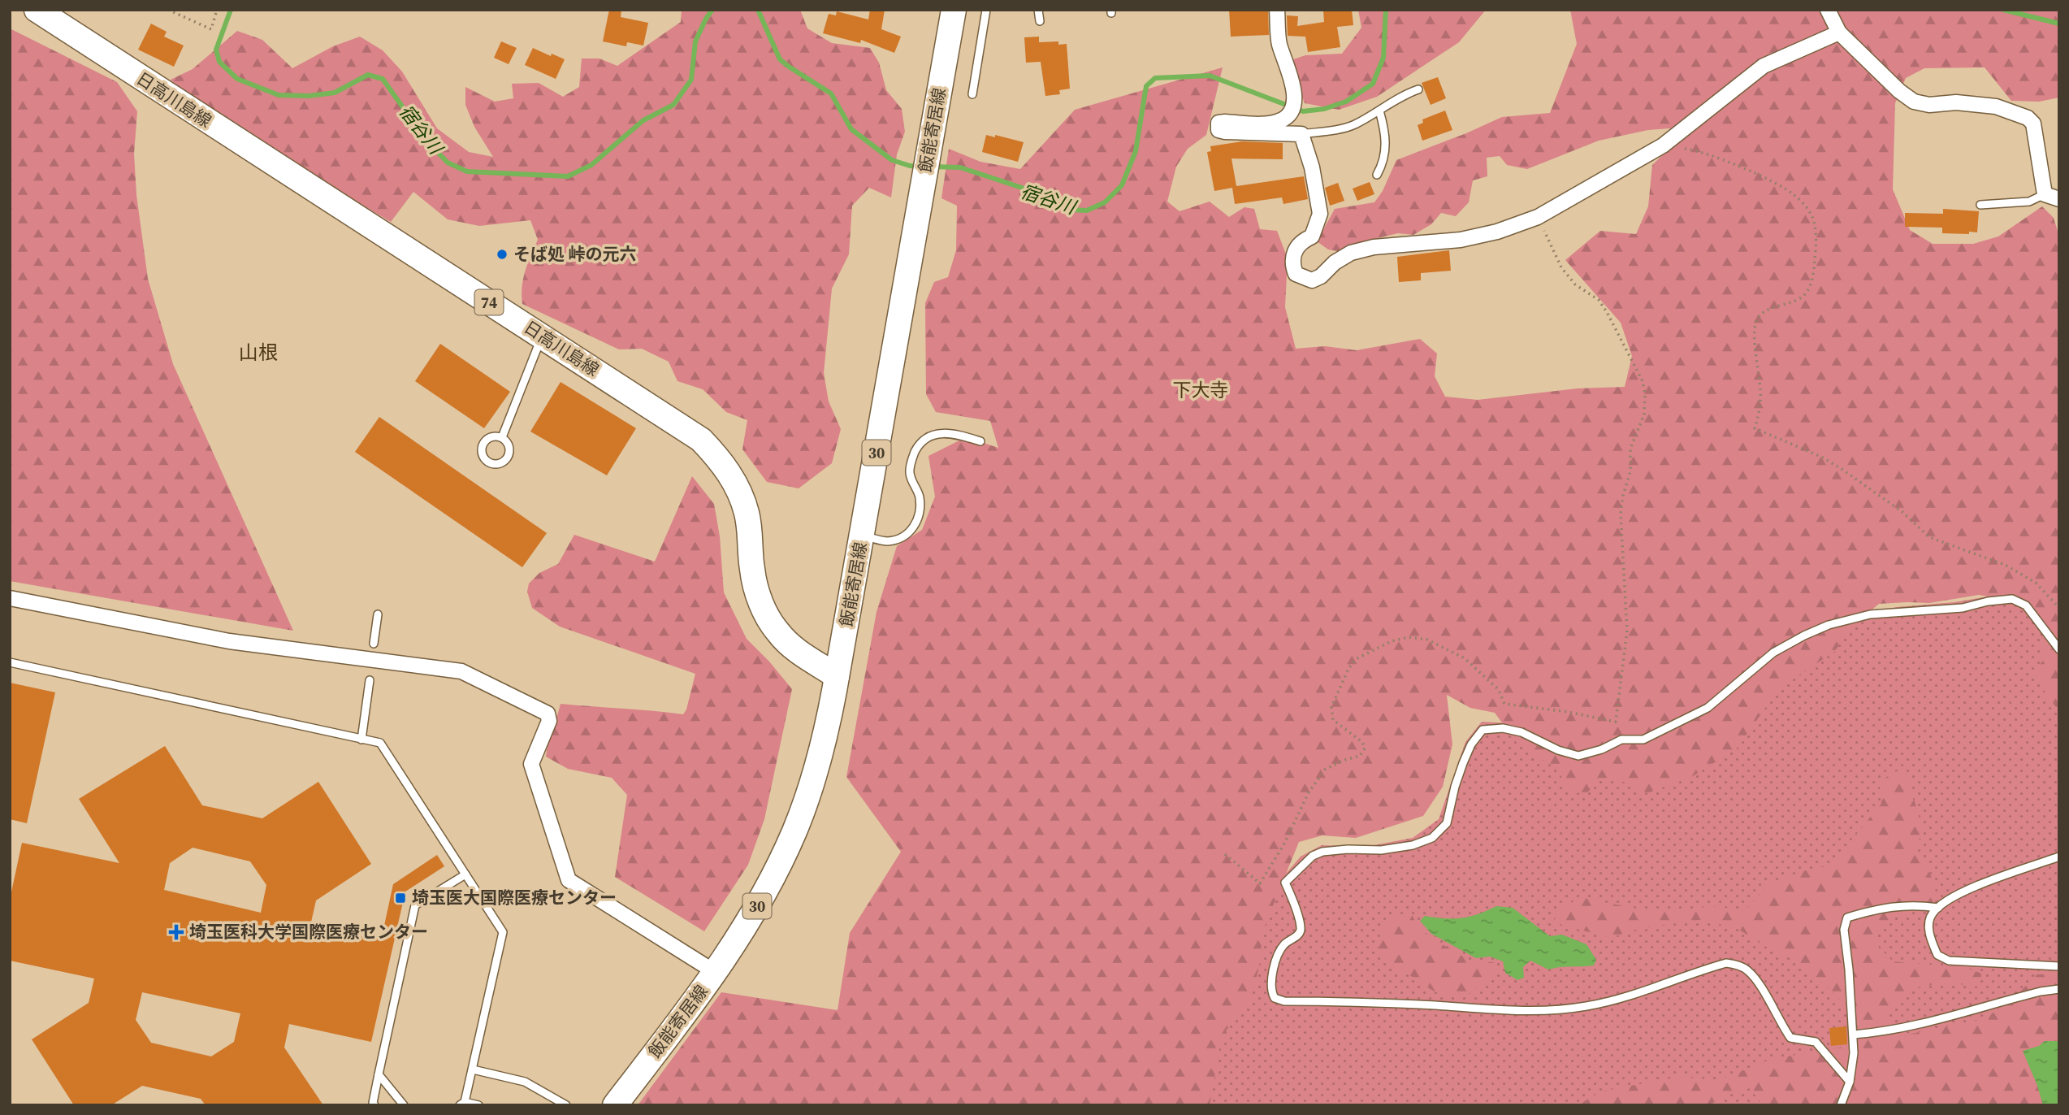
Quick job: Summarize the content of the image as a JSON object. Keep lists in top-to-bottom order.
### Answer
{
  "streets": {
    "main road": [
      "日高川島線",
      "飯能寄居線",
      "74",
      "30"
    ]
  },
  "crossings": [
    ["日高川島線", "飯能寄居線"]
  ],
  "districts": ["山根", "下大寺"],
  "water": ["宿谷川"],
  "places": {
    "other": ["そば処 峠の元六"],
    "transit": ["埼玉医大国際医療センター"],
    "health": ["埼玉医科大学国際医療センター"]
  }
}
